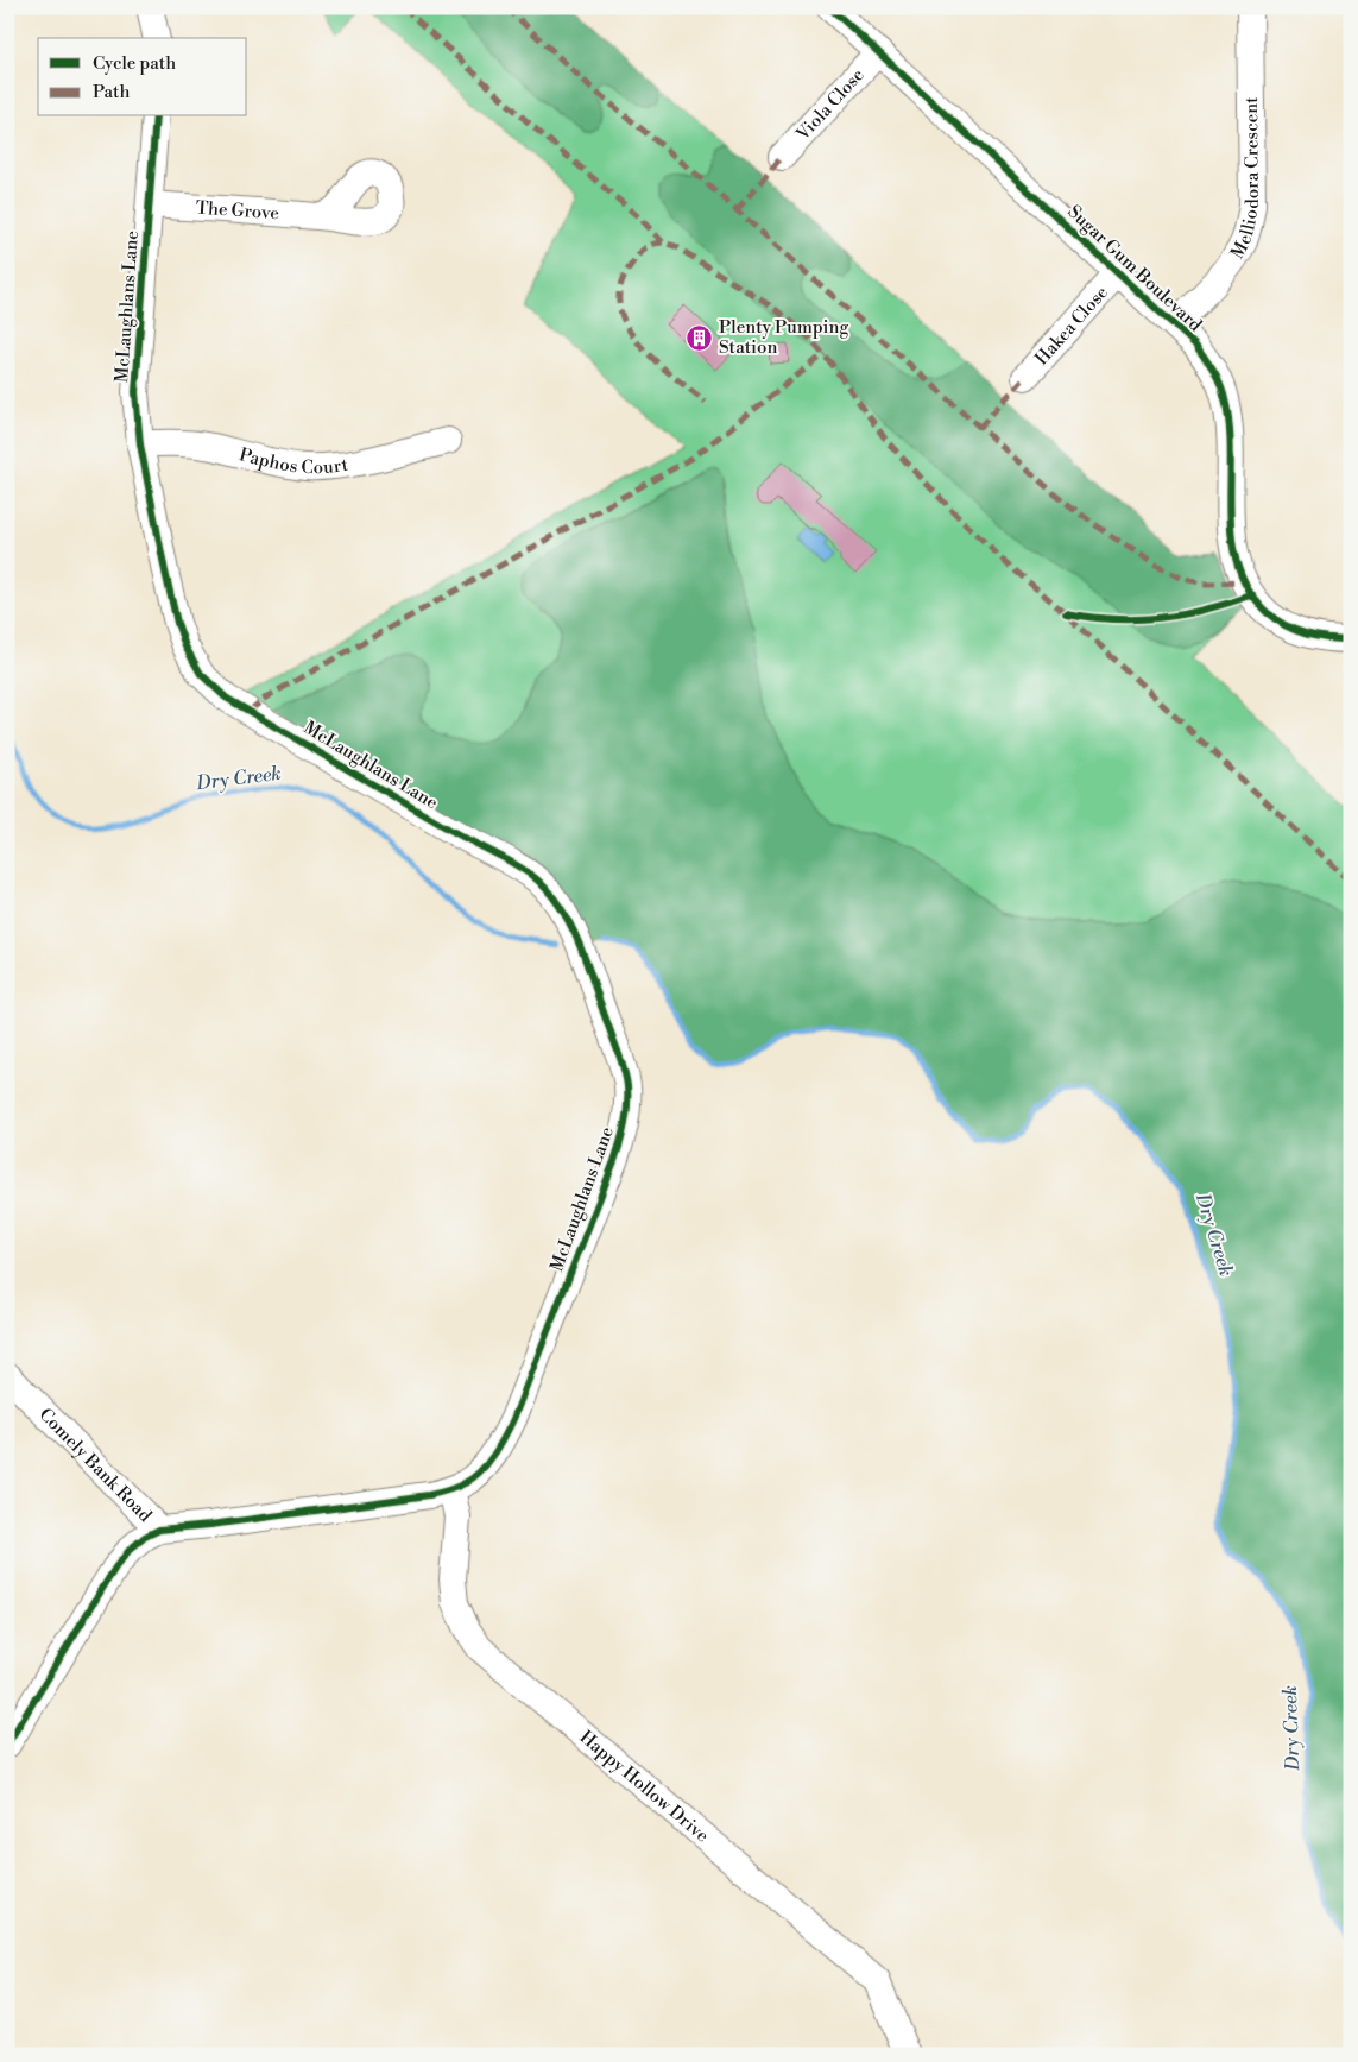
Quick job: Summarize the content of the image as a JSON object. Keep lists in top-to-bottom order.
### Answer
{
  "streets": {
    "street": [
      "Viola Close",
      "Melliodora Crescent",
      "The Grove",
      "Sugar Gum Boulevard",
      "McLaughlans Lane",
      "Hakea Close",
      "Paphos Court",
      "Comely Bank Road",
      "Happy Hollow Drive"
    ]
  },
  "crossings": [
    ["Viola Close", "Sugar Gum Boulevard"],
    ["Melliodora Crescent", "Sugar Gum Boulevard"],
    ["The Grove", "McLaughlans Lane"],
    ["Sugar Gum Boulevard", "Hakea Close"],
    ["McLaughlans Lane", "Paphos Court"],
    ["McLaughlans Lane", "Comely Bank Road"],
    ["McLaughlans Lane", "Happy Hollow Drive"]
  ],
  "water": ["Dry Creek"],
  "places": {
    "building": ["Plenty Pumping Station"]
  },
  "legend": ["Cycle path", "Path"]
}
